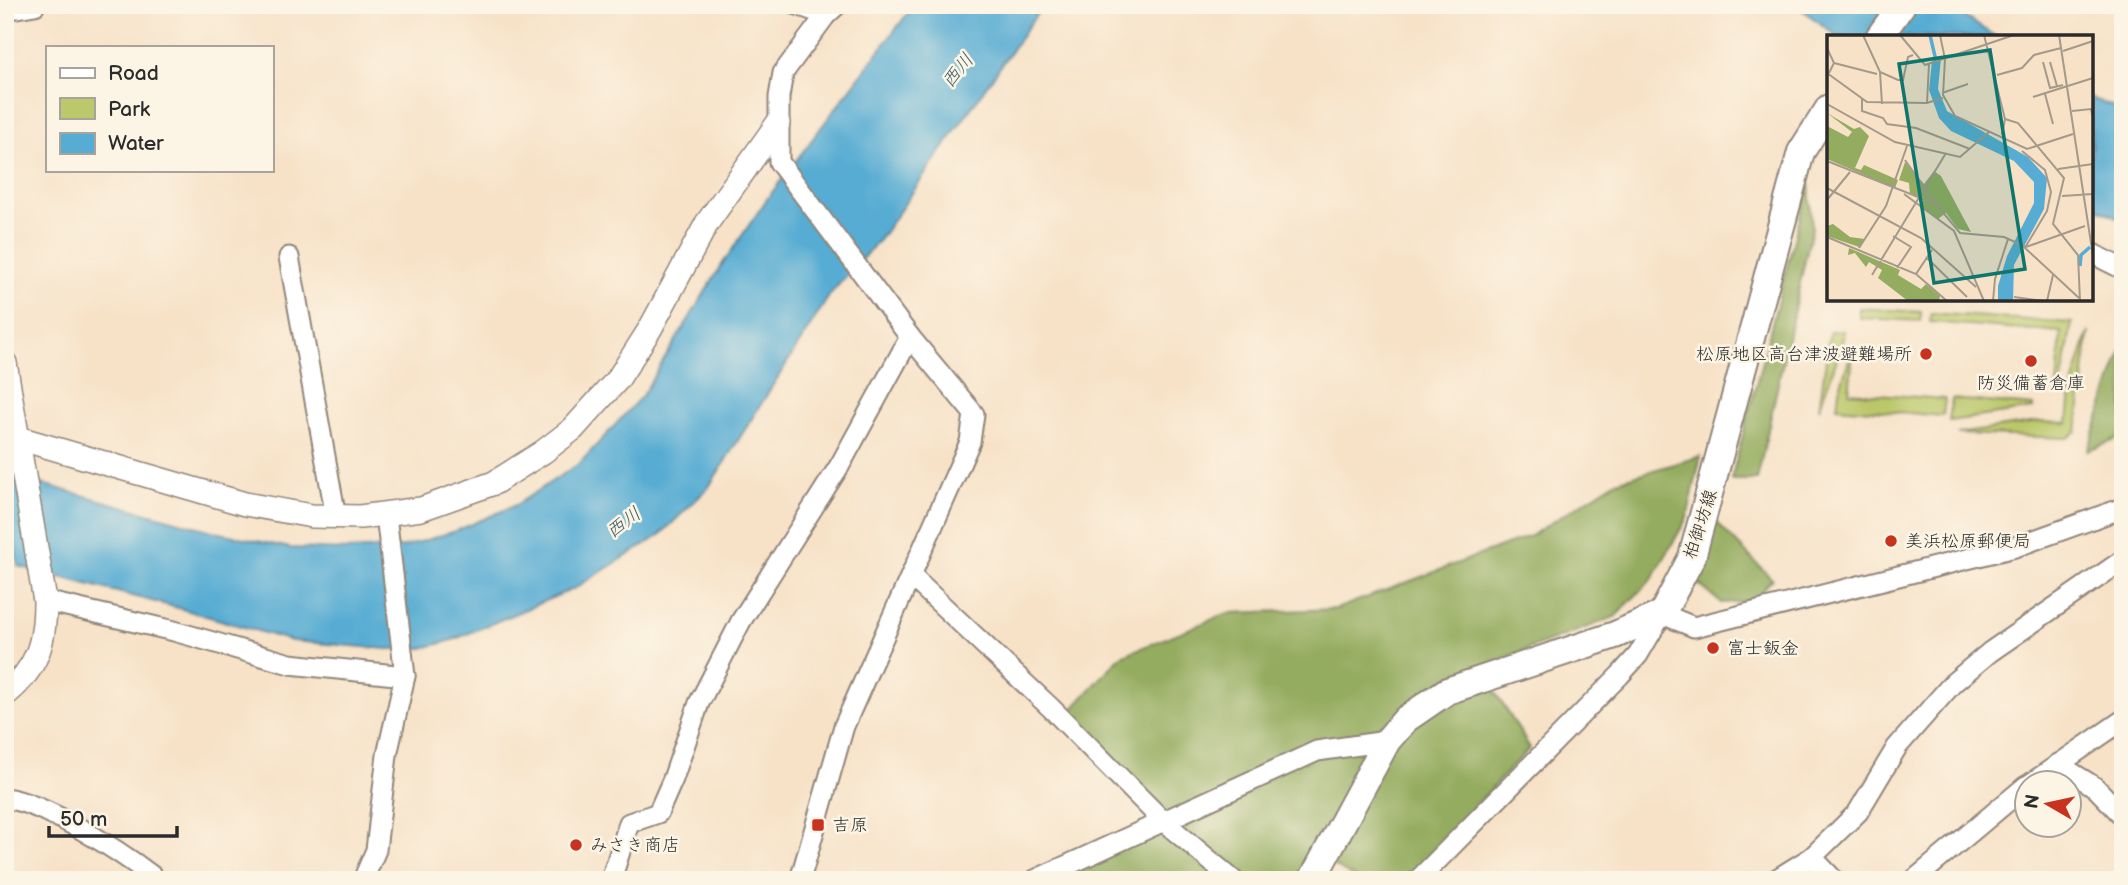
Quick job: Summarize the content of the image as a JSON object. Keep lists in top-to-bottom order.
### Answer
{
  "streets": {
    "main road": ["柏御坊線"]
  },
  "water": ["西川"],
  "places": {
    "other": [
      "松原地区高台津波避難場所",
      "防災備蓄倉庫",
      "美浜松原郵便局",
      "富士鈑金",
      "みさき商店"
    ],
    "transit": ["吉原"]
  },
  "legend": ["Road", "Park", "Water"],
  "scale_bar": "50 m",
  "north": "left"
}
